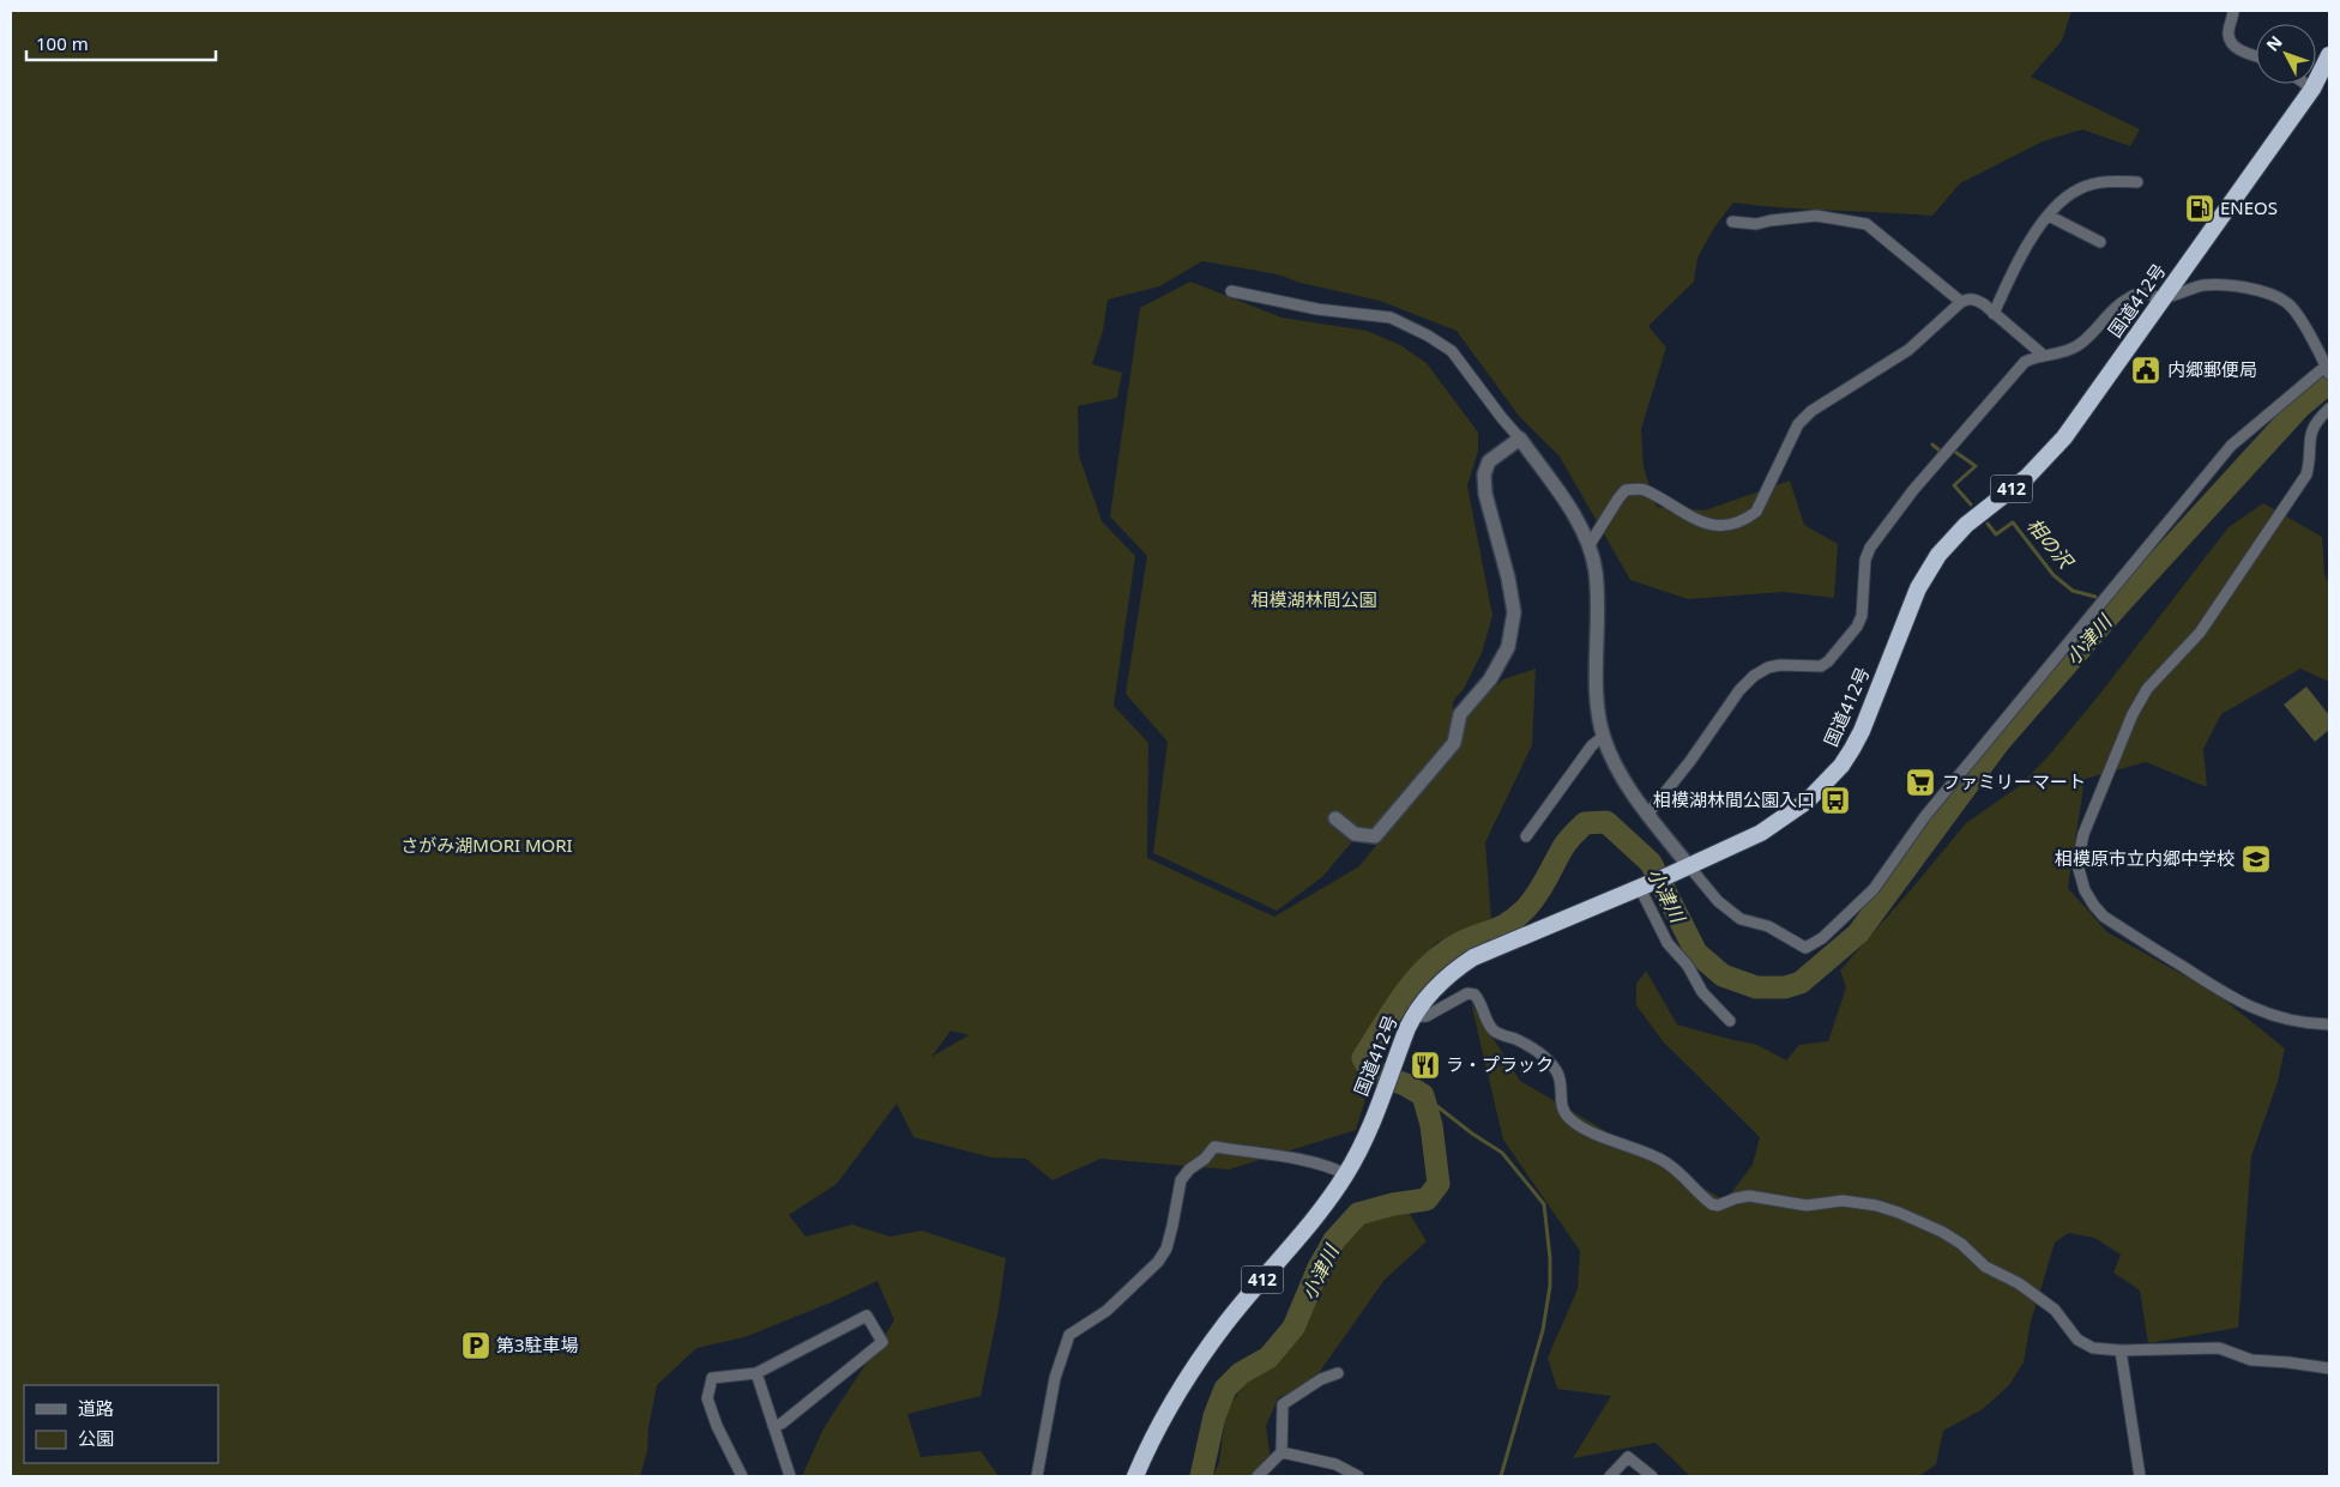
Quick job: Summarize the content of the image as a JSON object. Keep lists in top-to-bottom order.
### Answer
{
  "streets": {
    "highway": ["国道412号", "412"]
  },
  "water": ["相の沢", "小津川"],
  "parks": ["相模湖林間公園", "さがみ湖MORI MORI"],
  "places": {
    "fuel station": ["ENEOS"],
    "public building": ["内郷郵便局"],
    "supermarket": ["ファミリーマート"],
    "bus stop": ["相模湖林間公園入口"],
    "school or university": ["相模原市立内郷中学校"],
    "restaurant": ["ラ・プラック"],
    "parking": ["第3駐車場"]
  },
  "legend": ["道路", "公園"],
  "scale_bar": "100 m",
  "north": "top left"
}
